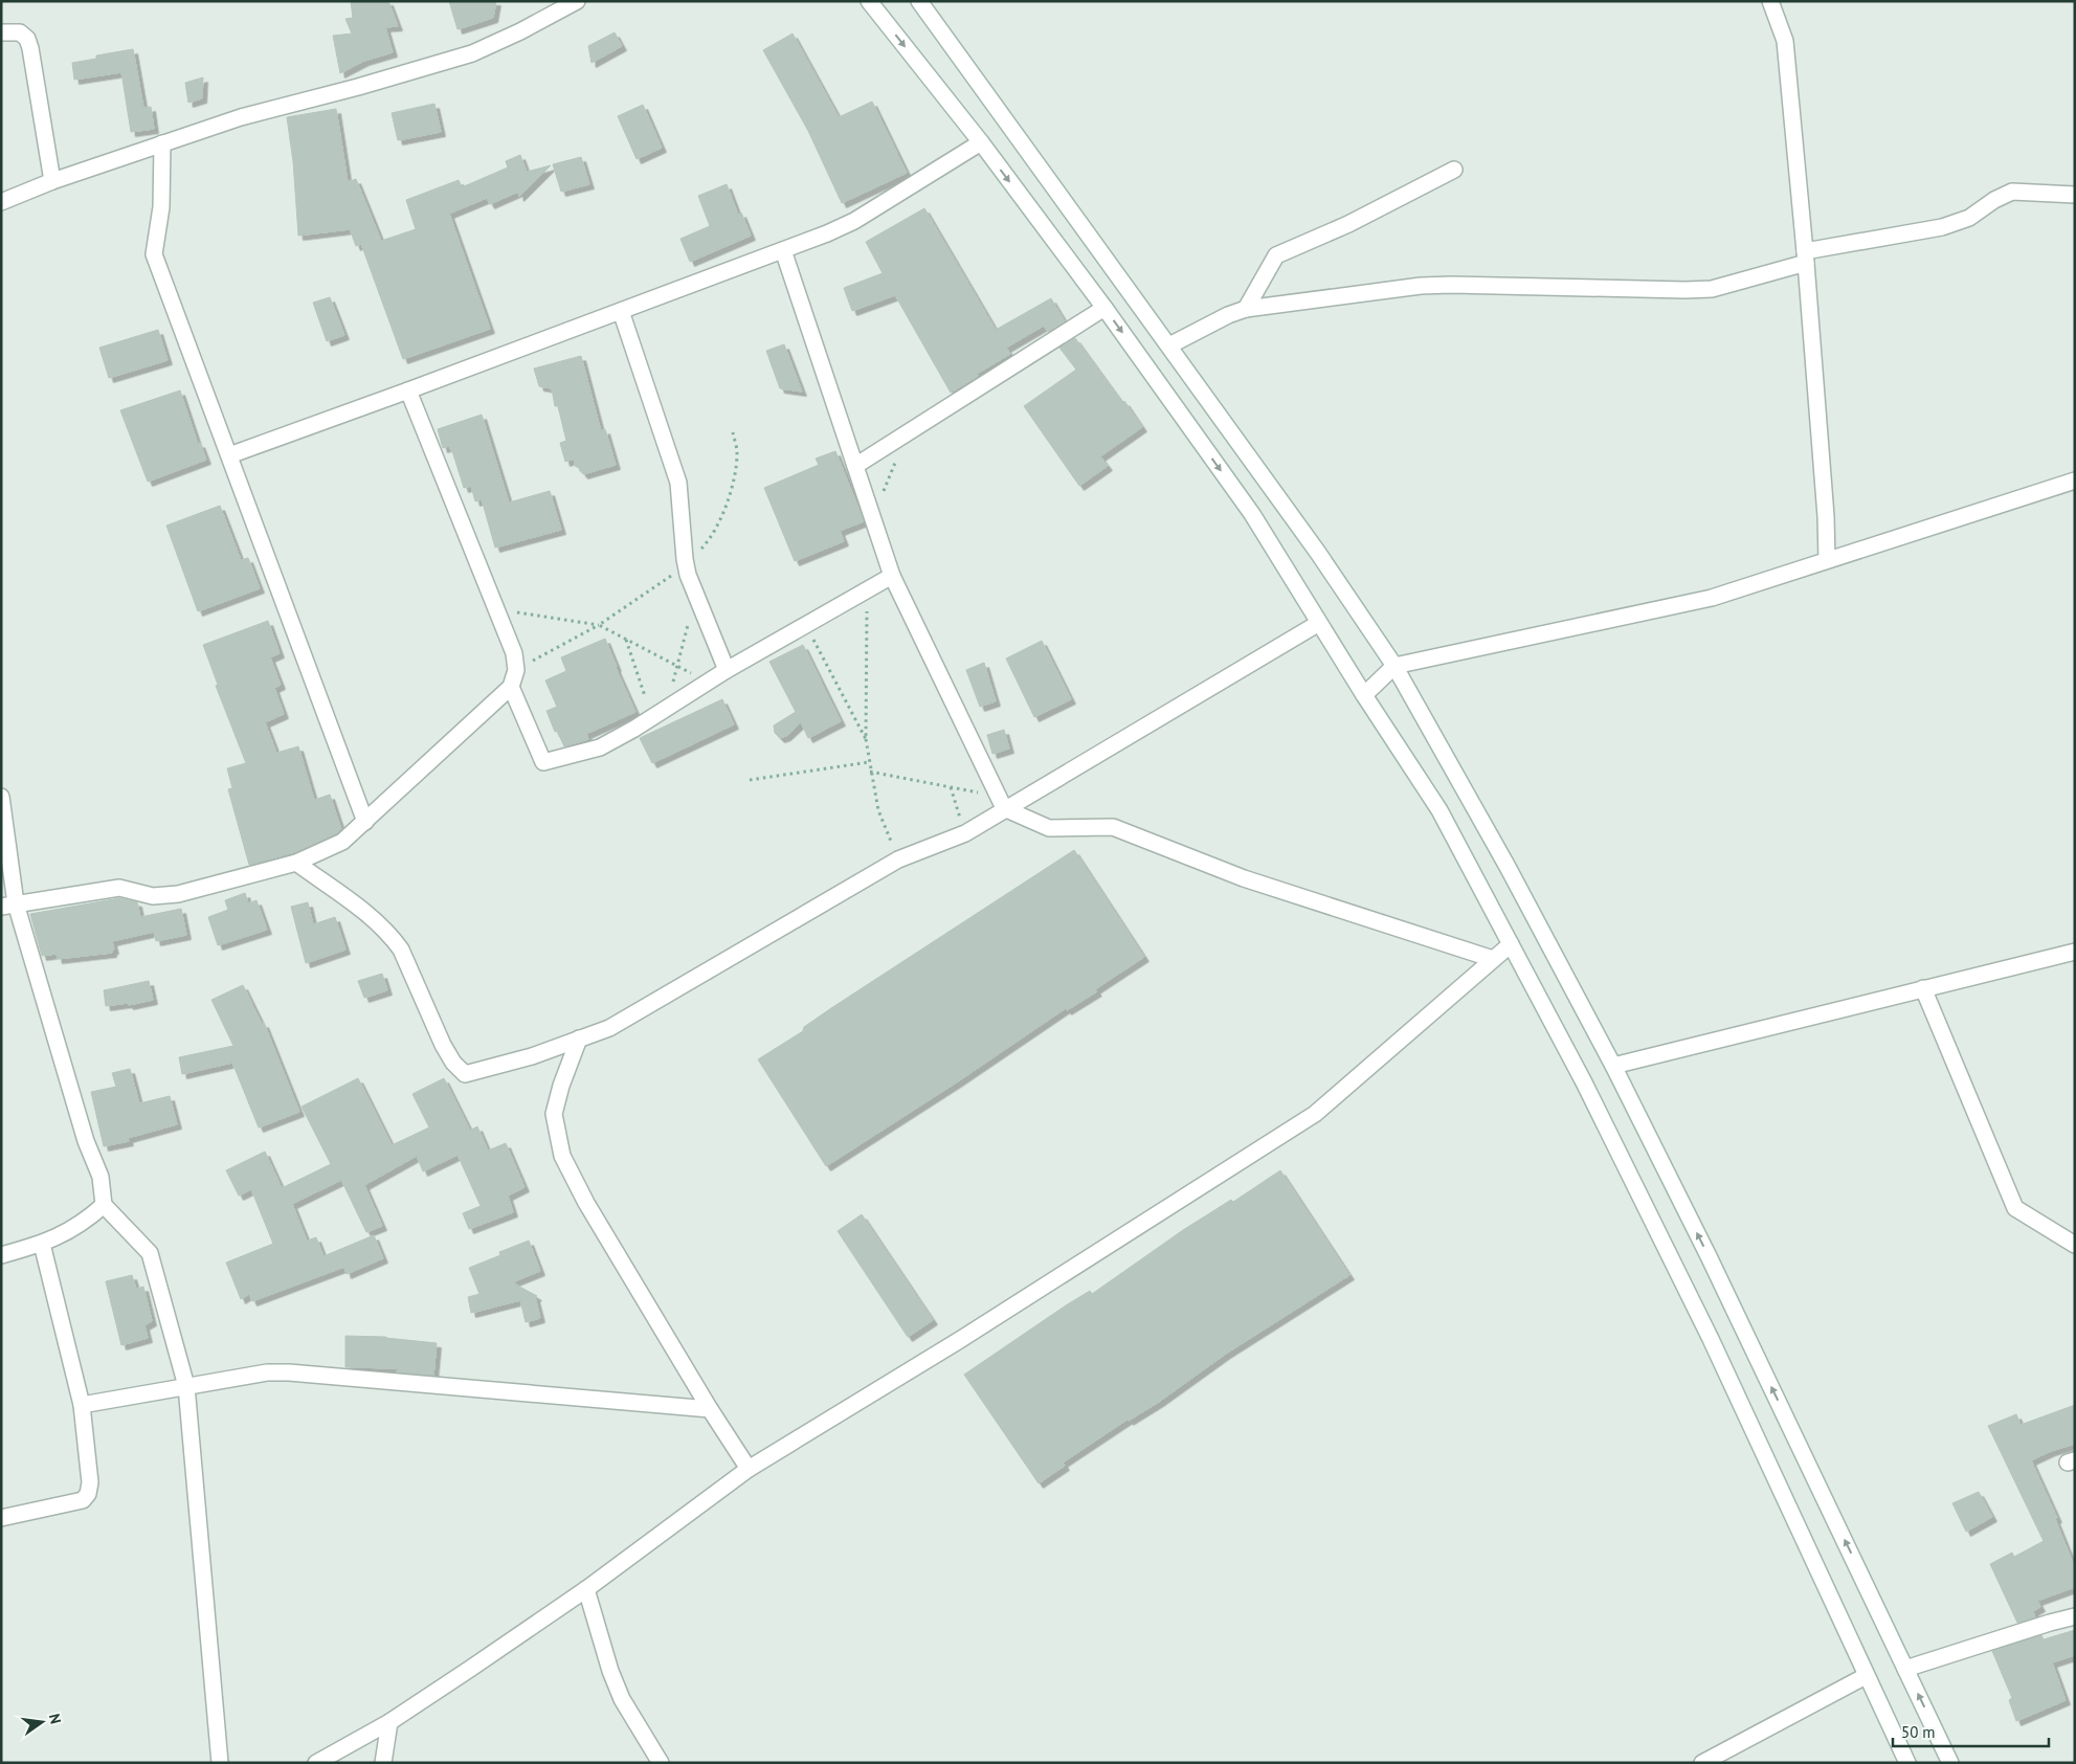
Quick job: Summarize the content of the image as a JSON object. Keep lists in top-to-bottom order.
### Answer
{
  "scale_bar": "50 m",
  "north": "right"
}
